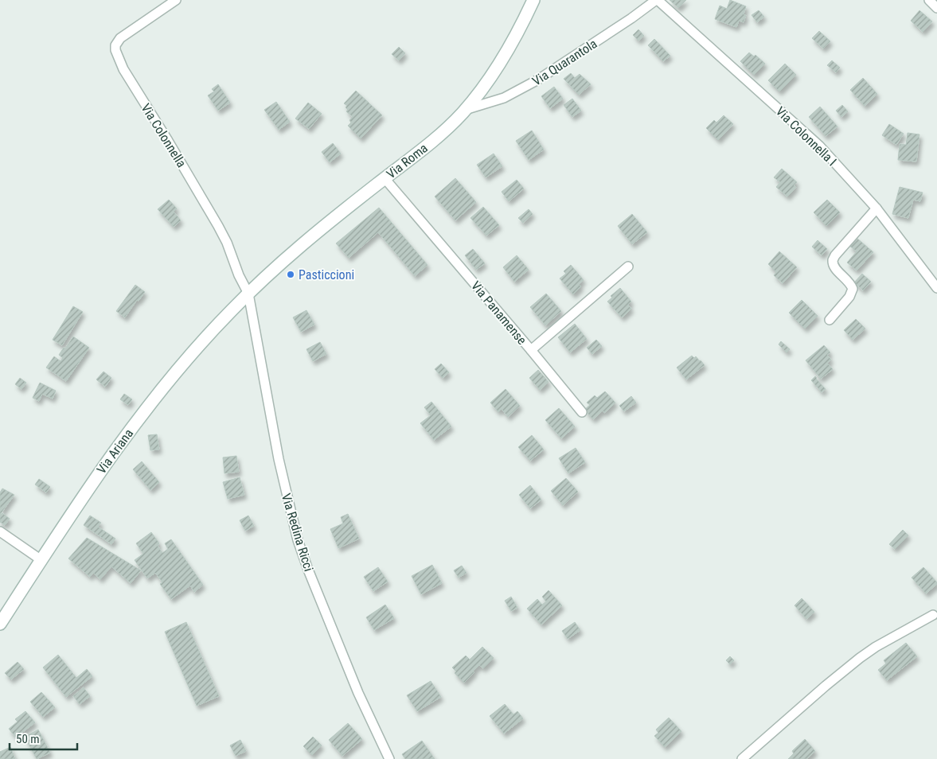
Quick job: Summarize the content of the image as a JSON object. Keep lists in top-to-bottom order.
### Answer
{
  "streets": {
    "main road": ["Via Roma", "Via Ariana"],
    "street": [
      "Via Quarantola",
      "Via Colonnella",
      "Via Colonnella I",
      "Via Panamense",
      "Via Redina Ricci"
    ]
  },
  "crossings": [
    ["Via Quarantola", "Via Colonnella I"],
    ["Via Quarantola", "Via Roma"],
    ["Via Colonnella", "Via Roma"],
    ["Via Colonnella", "Via Ariana"],
    ["Via Colonnella", "Via Redina Ricci"],
    ["Via Roma", "Via Panamense"],
    ["Via Roma", "Via Ariana"],
    ["Via Roma", "Via Redina Ricci"],
    ["Via Ariana", "Via Redina Ricci"]
  ],
  "places": ["Pasticcioni"],
  "scale_bar": "50 m"
}
